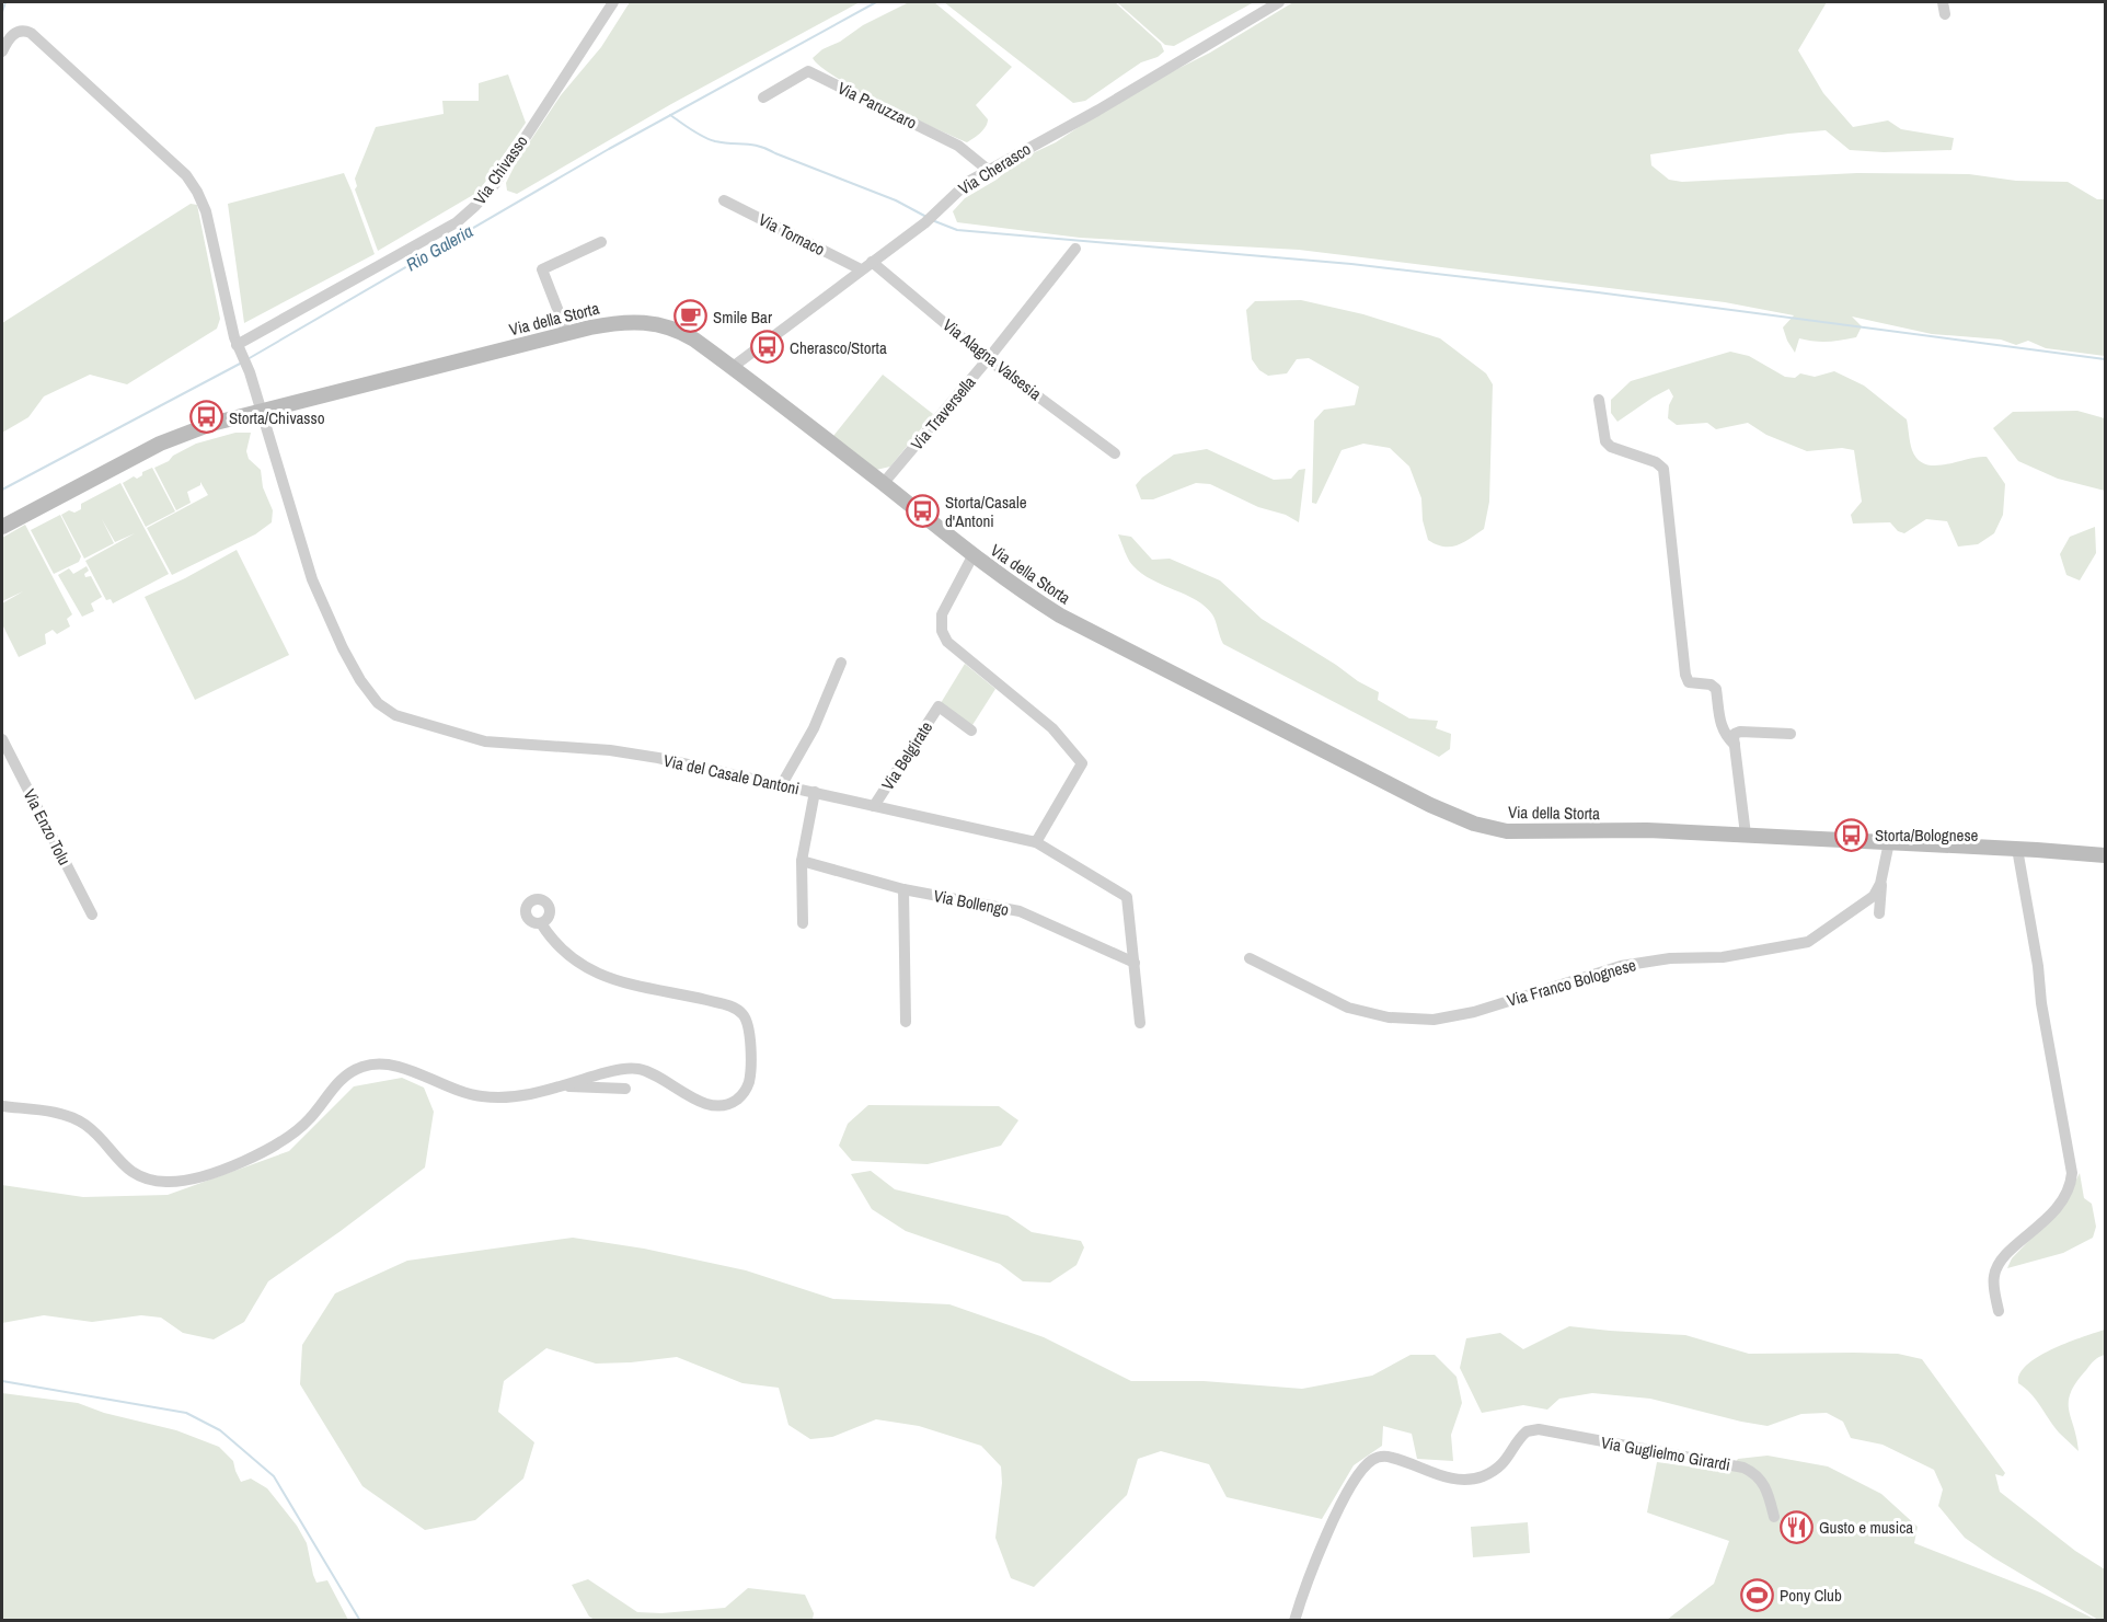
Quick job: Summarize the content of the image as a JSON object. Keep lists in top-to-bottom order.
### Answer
{
  "streets": {
    "main road": ["Via della Storta"],
    "street": [
      "Via Paruzzaro",
      "Via Cherasco",
      "Via Chivasso",
      "Via Tornaco",
      "Via Alagna Valsesia",
      "Via Traversella",
      "Via Belgirate",
      "Via del Casale Dantoni",
      "Via Enzo Tolu",
      "Via Bollengo",
      "Via Franco Bolognese",
      "Via Guglielmo Girardi"
    ]
  },
  "crossings": [
    ["Via Paruzzaro", "Via Cherasco"],
    ["Via Cherasco", "Via Tornaco"],
    ["Via Cherasco", "Via della Storta"],
    ["Via Cherasco", "Via Alagna Valsesia"],
    ["Via della Storta", "Via Traversella"],
    ["Via della Storta", "Via del Casale Dantoni"],
    ["Via della Storta", "Via Franco Bolognese"],
    ["Via Alagna Valsesia", "Via Traversella"],
    ["Via Belgirate", "Via del Casale Dantoni"],
    ["Via del Casale Dantoni", "Via Bollengo"]
  ],
  "water": ["Rio Galeria"],
  "places": {
    "cafe": ["Smile Bar"],
    "bus stop": [
      "Cherasco/Storta",
      "Storta/Chivasso",
      "Storta/Casale d'Antoni",
      "Storta/Bolognese"
    ],
    "restaurant": ["Gusto e musica"],
    "sports": ["Pony Club"]
  }
}
